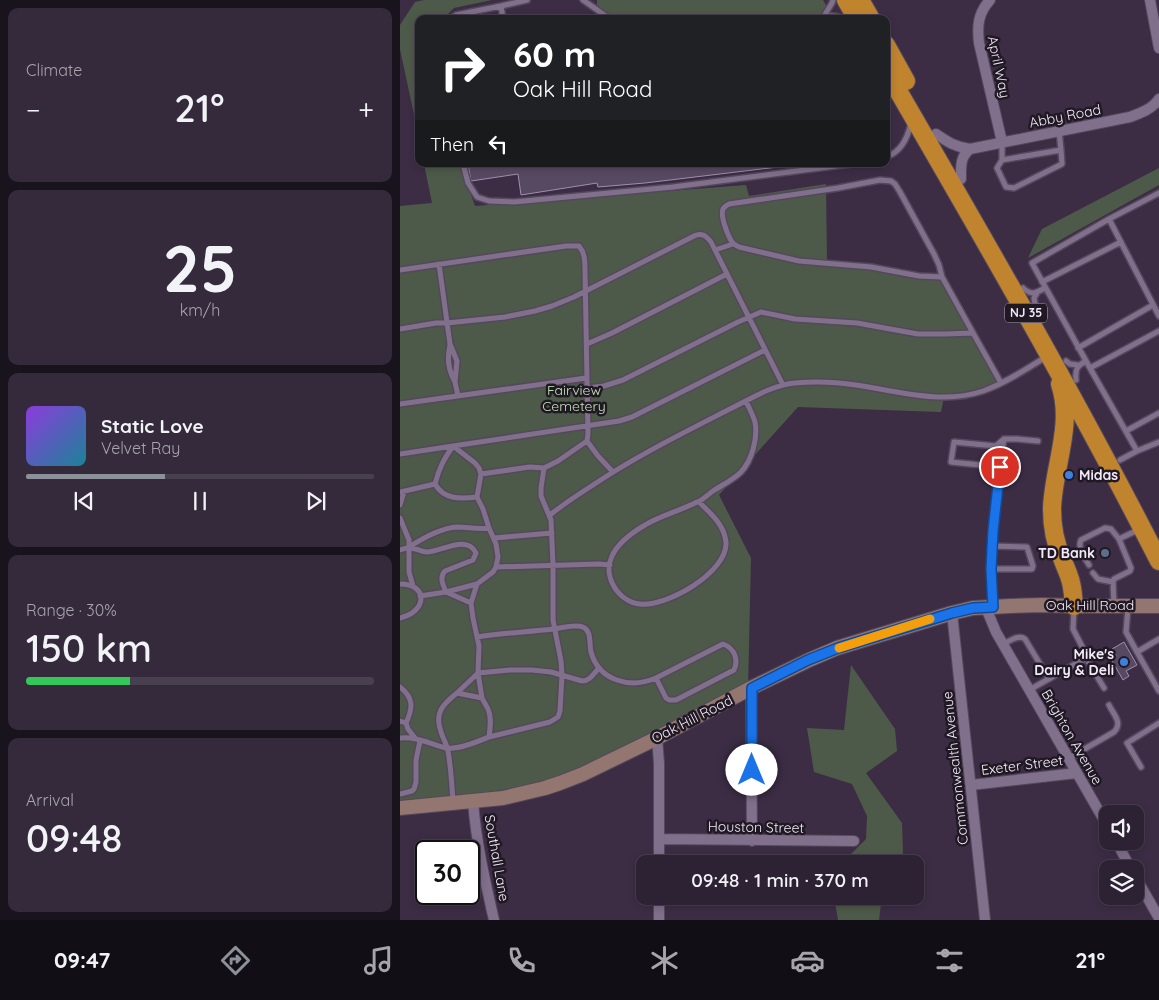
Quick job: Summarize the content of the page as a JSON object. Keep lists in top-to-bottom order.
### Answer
{
  "streets": {
    "highway": ["NJ 35"],
    "street": [
      "April Way",
      "Abby Road",
      "Oak Hill Road",
      "Brighton Avenue",
      "Exeter Street",
      "Commonwealth Avenue",
      "Houston Street",
      "Southall Lane"
    ]
  },
  "crossings": [
    ["April Way", "Abby Road"],
    ["Abby Road", "NJ 35"],
    ["Oak Hill Road", "Brighton Avenue"],
    ["Oak Hill Road", "Commonwealth Avenue"],
    ["Oak Hill Road", "Southall Lane"],
    ["Brighton Avenue", "Exeter Street"],
    ["Exeter Street", "Commonwealth Avenue"]
  ],
  "parks": ["Fairview Cemetery"],
  "places": ["Midas", "TD Bank", "Mike's Dairy & Deli"],
  "page": {
    "tile": [
      "Climate",
      ["25", "km/h"],
      ["Range · 30%", "150 km"],
      ["Arrival", "09:48"]
    ],
    "turn": ["60 m", "Oak Hill Road"],
    "heat": ["−", "21°", "+"],
    "then": "Then",
    "song": ["Static Love", "Velvet Ray"],
    "limit": "30",
    "trip": "09:48 · 1 min · 370 m",
    "tabs": ["09:47", "21°"]
  }
}
